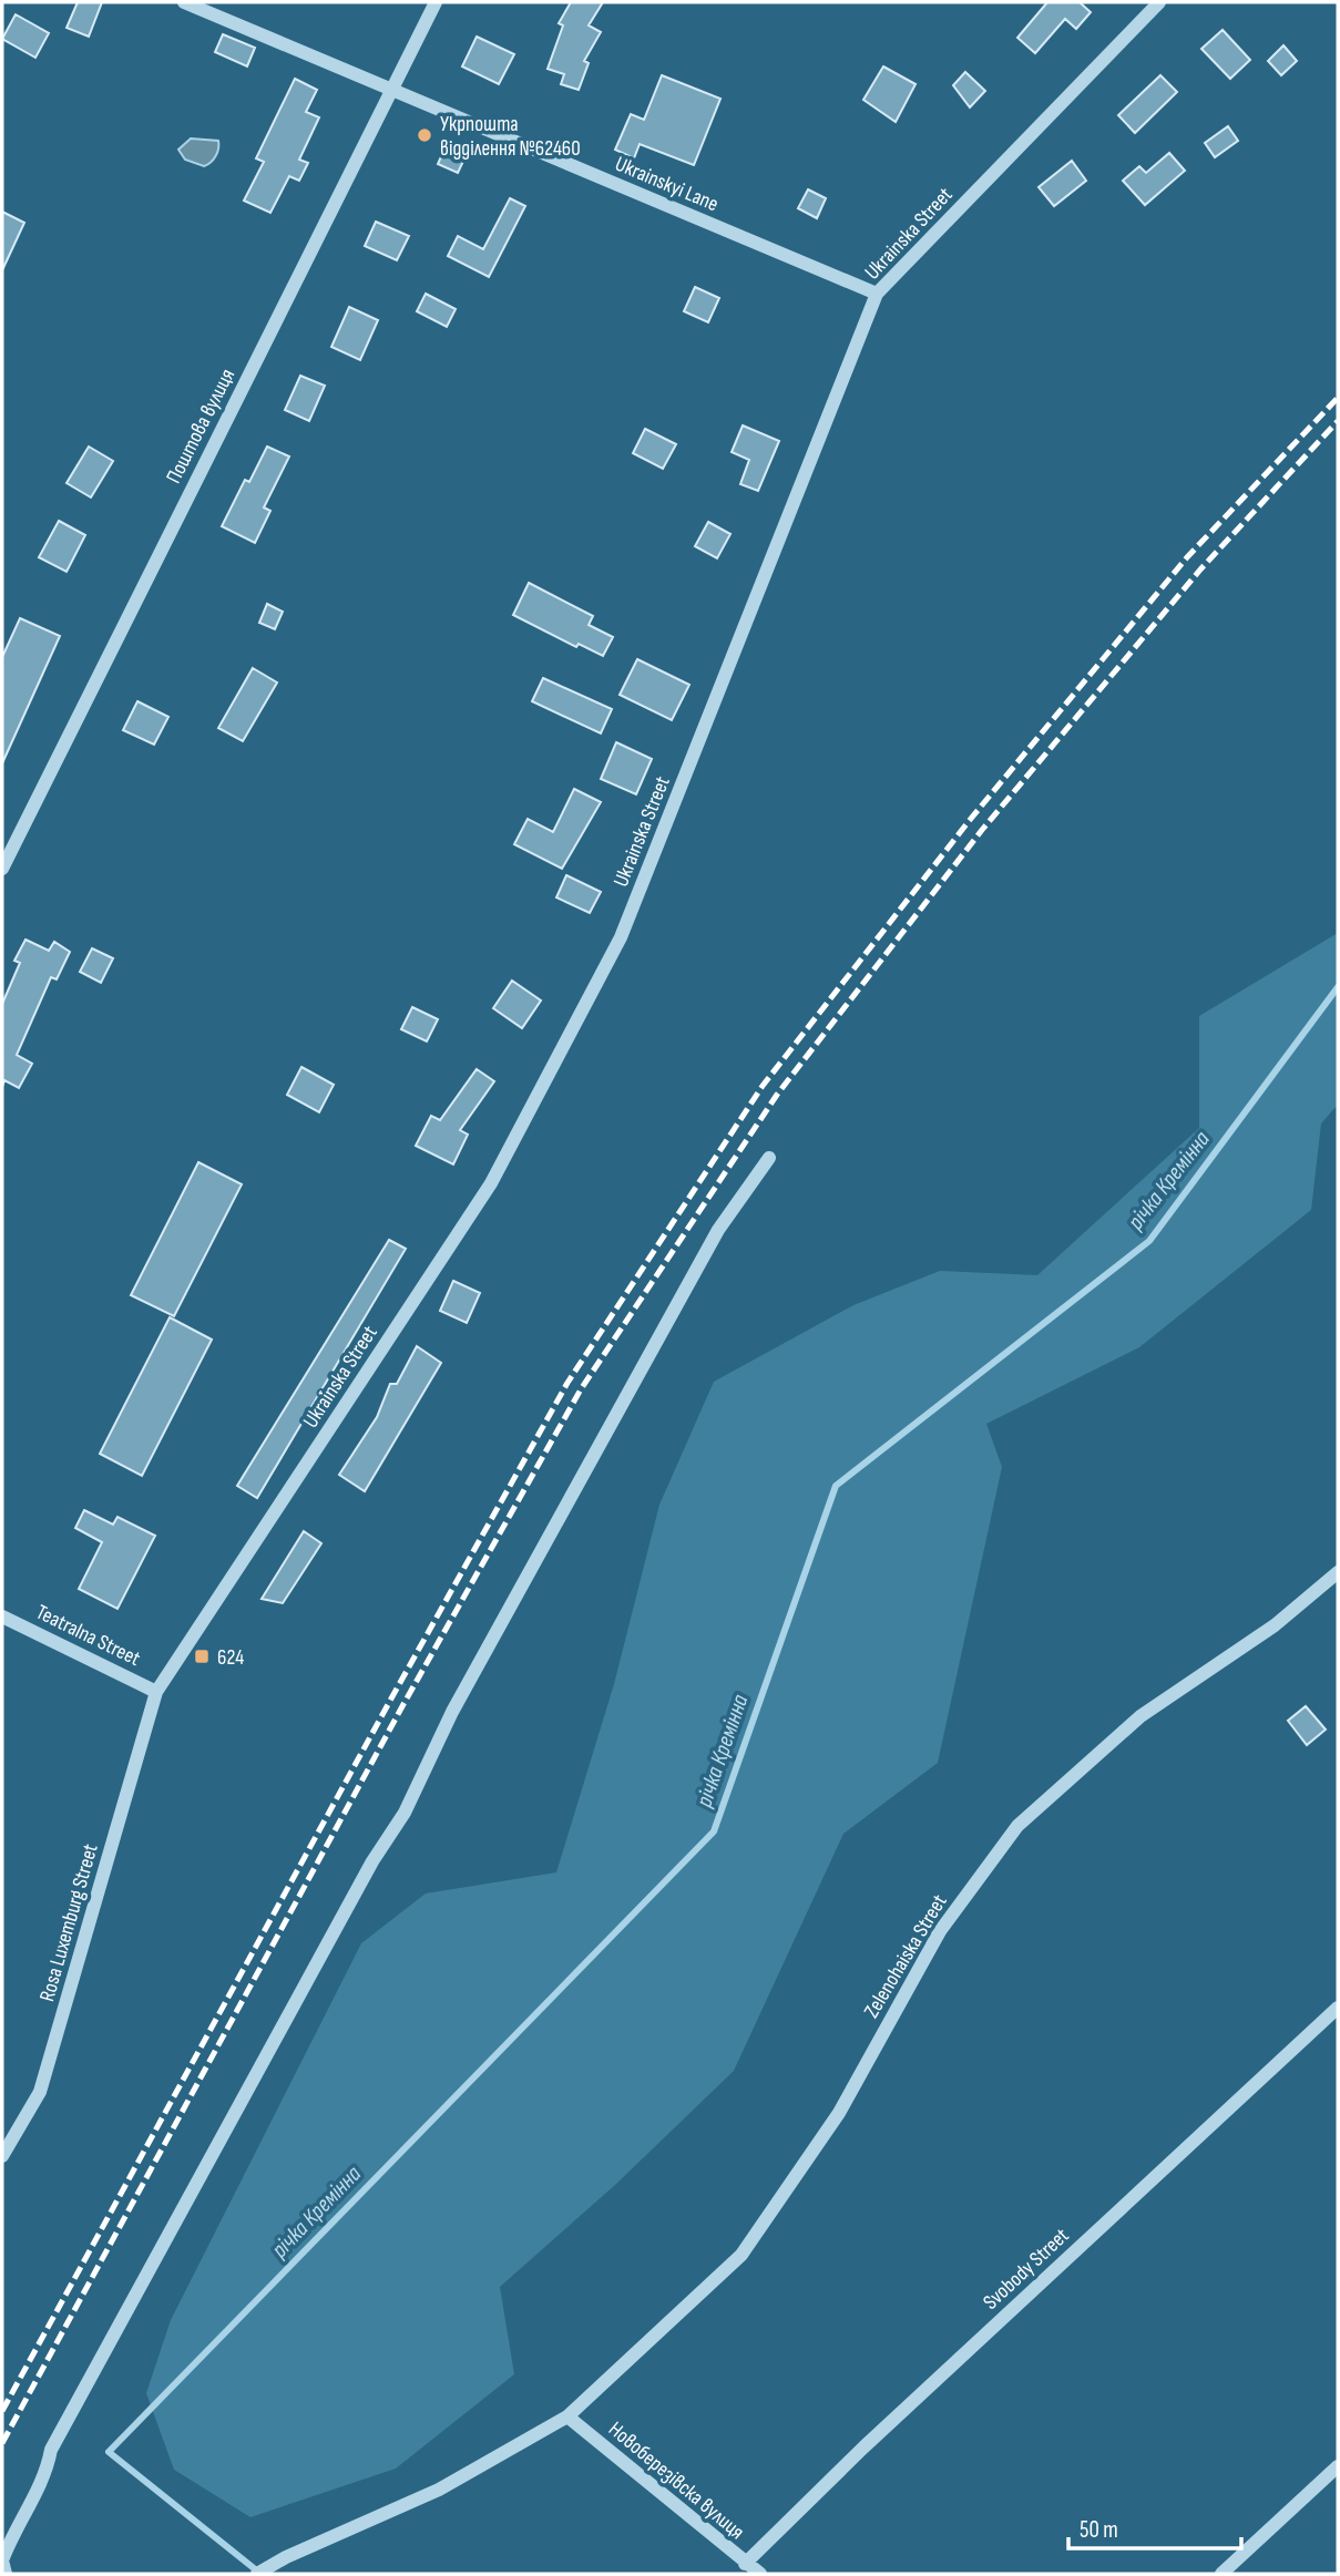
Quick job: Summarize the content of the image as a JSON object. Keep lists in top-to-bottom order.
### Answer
{
  "streets": {
    "street": [
      "Ukrainskyi Lane",
      "Ukrainska Street",
      "Поштова вулиця",
      "Teatralna Street",
      "Rosa Luxemburg Street",
      "Zelenohaiska Street",
      "Svobody Street",
      "Новоберезівска вулиця"
    ]
  },
  "crossings": [
    ["Ukrainskyi Lane", "Ukrainska Street"],
    ["Ukrainskyi Lane", "Поштова вулиця"],
    ["Ukrainska Street", "Teatralna Street"],
    ["Ukrainska Street", "Rosa Luxemburg Street"],
    ["Teatralna Street", "Rosa Luxemburg Street"],
    ["Zelenohaiska Street", "Новоберезівска вулиця"],
    ["Svobody Street", "Новоберезівска вулиця"]
  ],
  "water": ["річка Кремінна"],
  "places": {
    "other": ["Укрпошта відділення №62460"],
    "transit": ["624"]
  },
  "scale_bar": "50 m"
}
